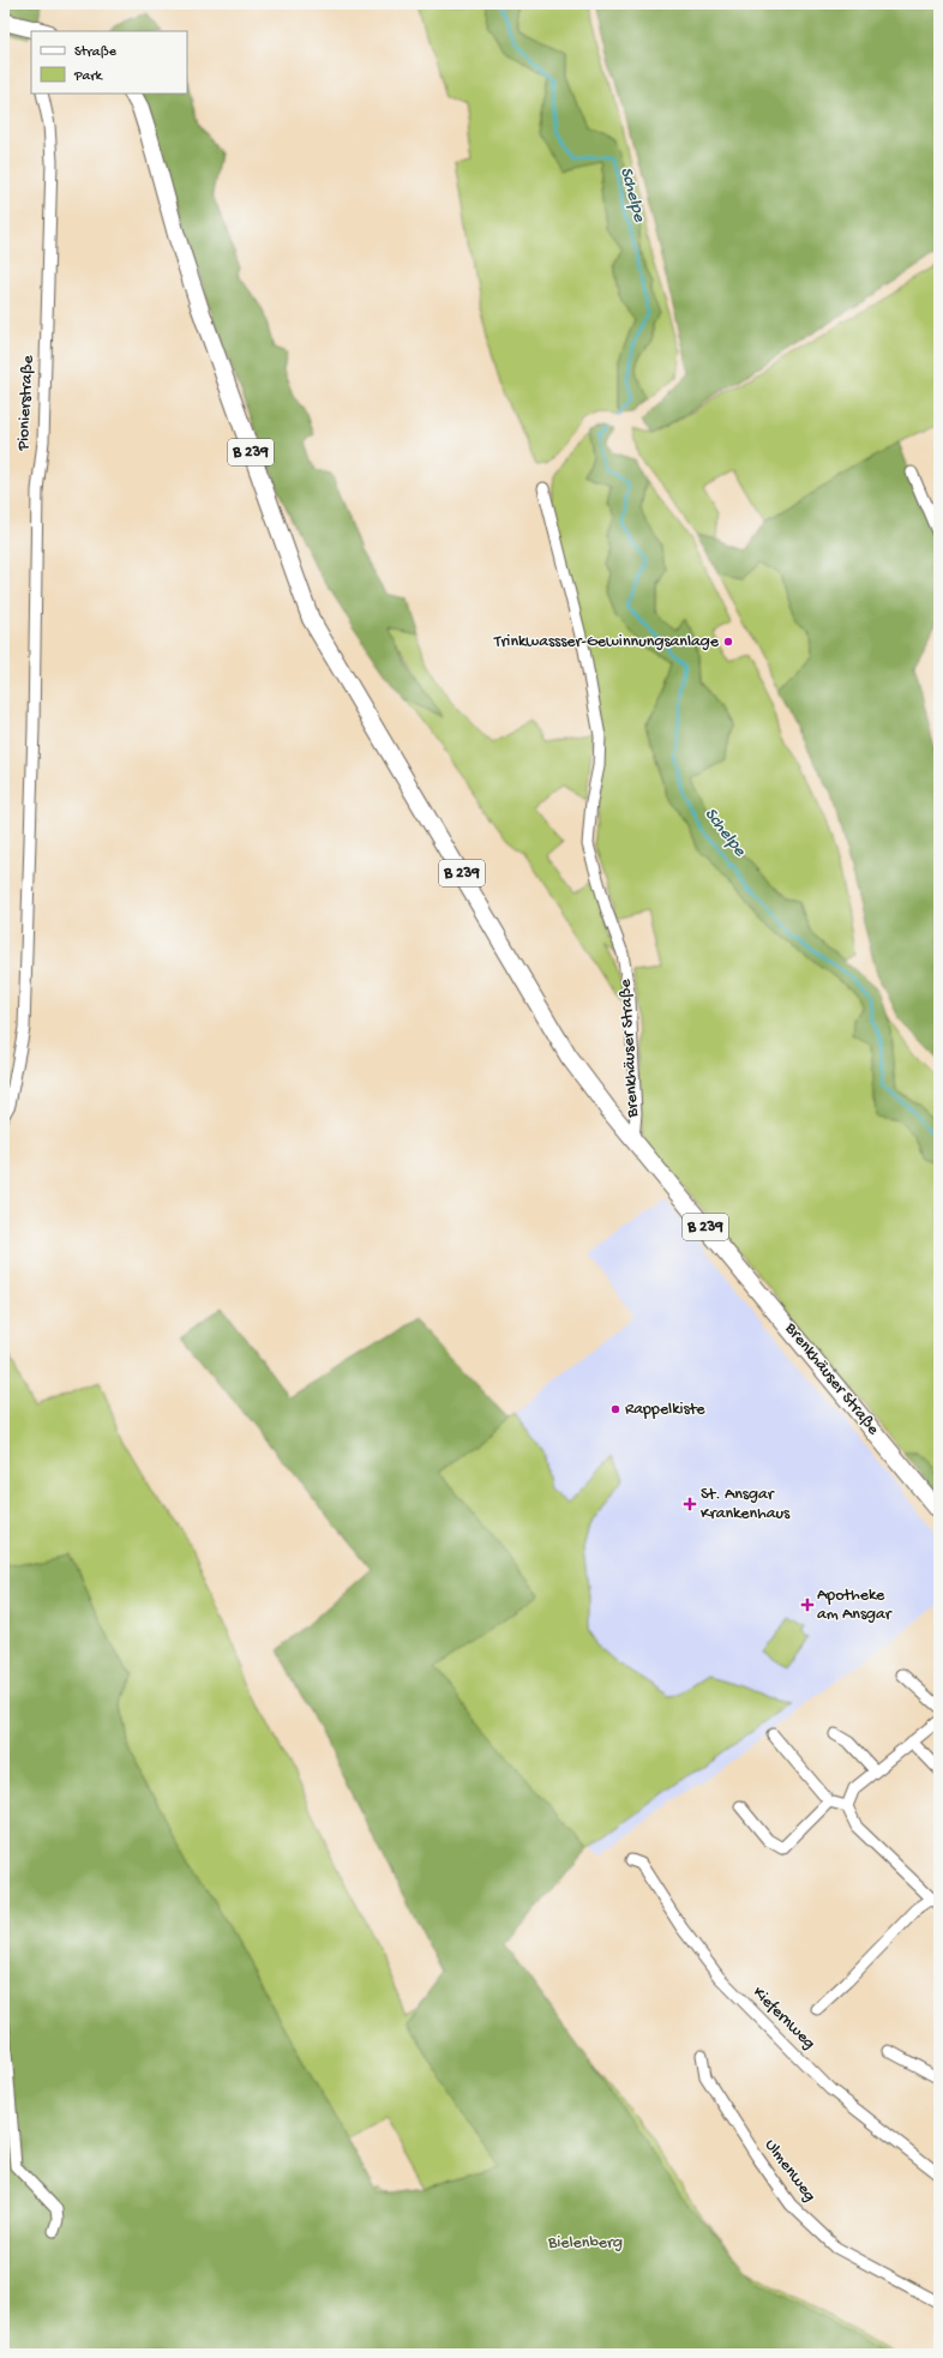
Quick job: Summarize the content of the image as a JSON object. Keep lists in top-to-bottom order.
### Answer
{
  "streets": {
    "main road": ["B 239", "Brenkhäuser Straße"],
    "street": ["Pionierstraße", "Kiefernweg", "Ulmenweg"]
  },
  "crossings": [
    ["B 239", "Brenkhäuser Straße"]
  ],
  "water": ["Schelpe"],
  "parks": ["Bielenberg"],
  "places": {
    "other": ["Trinkwassser-Gewinnungsanlage", "Rappelkiste"],
    "health": ["St. Ansgar Krankenhaus", "Apotheke am Ansgar"]
  },
  "legend": ["Straße", "Park"]
}
